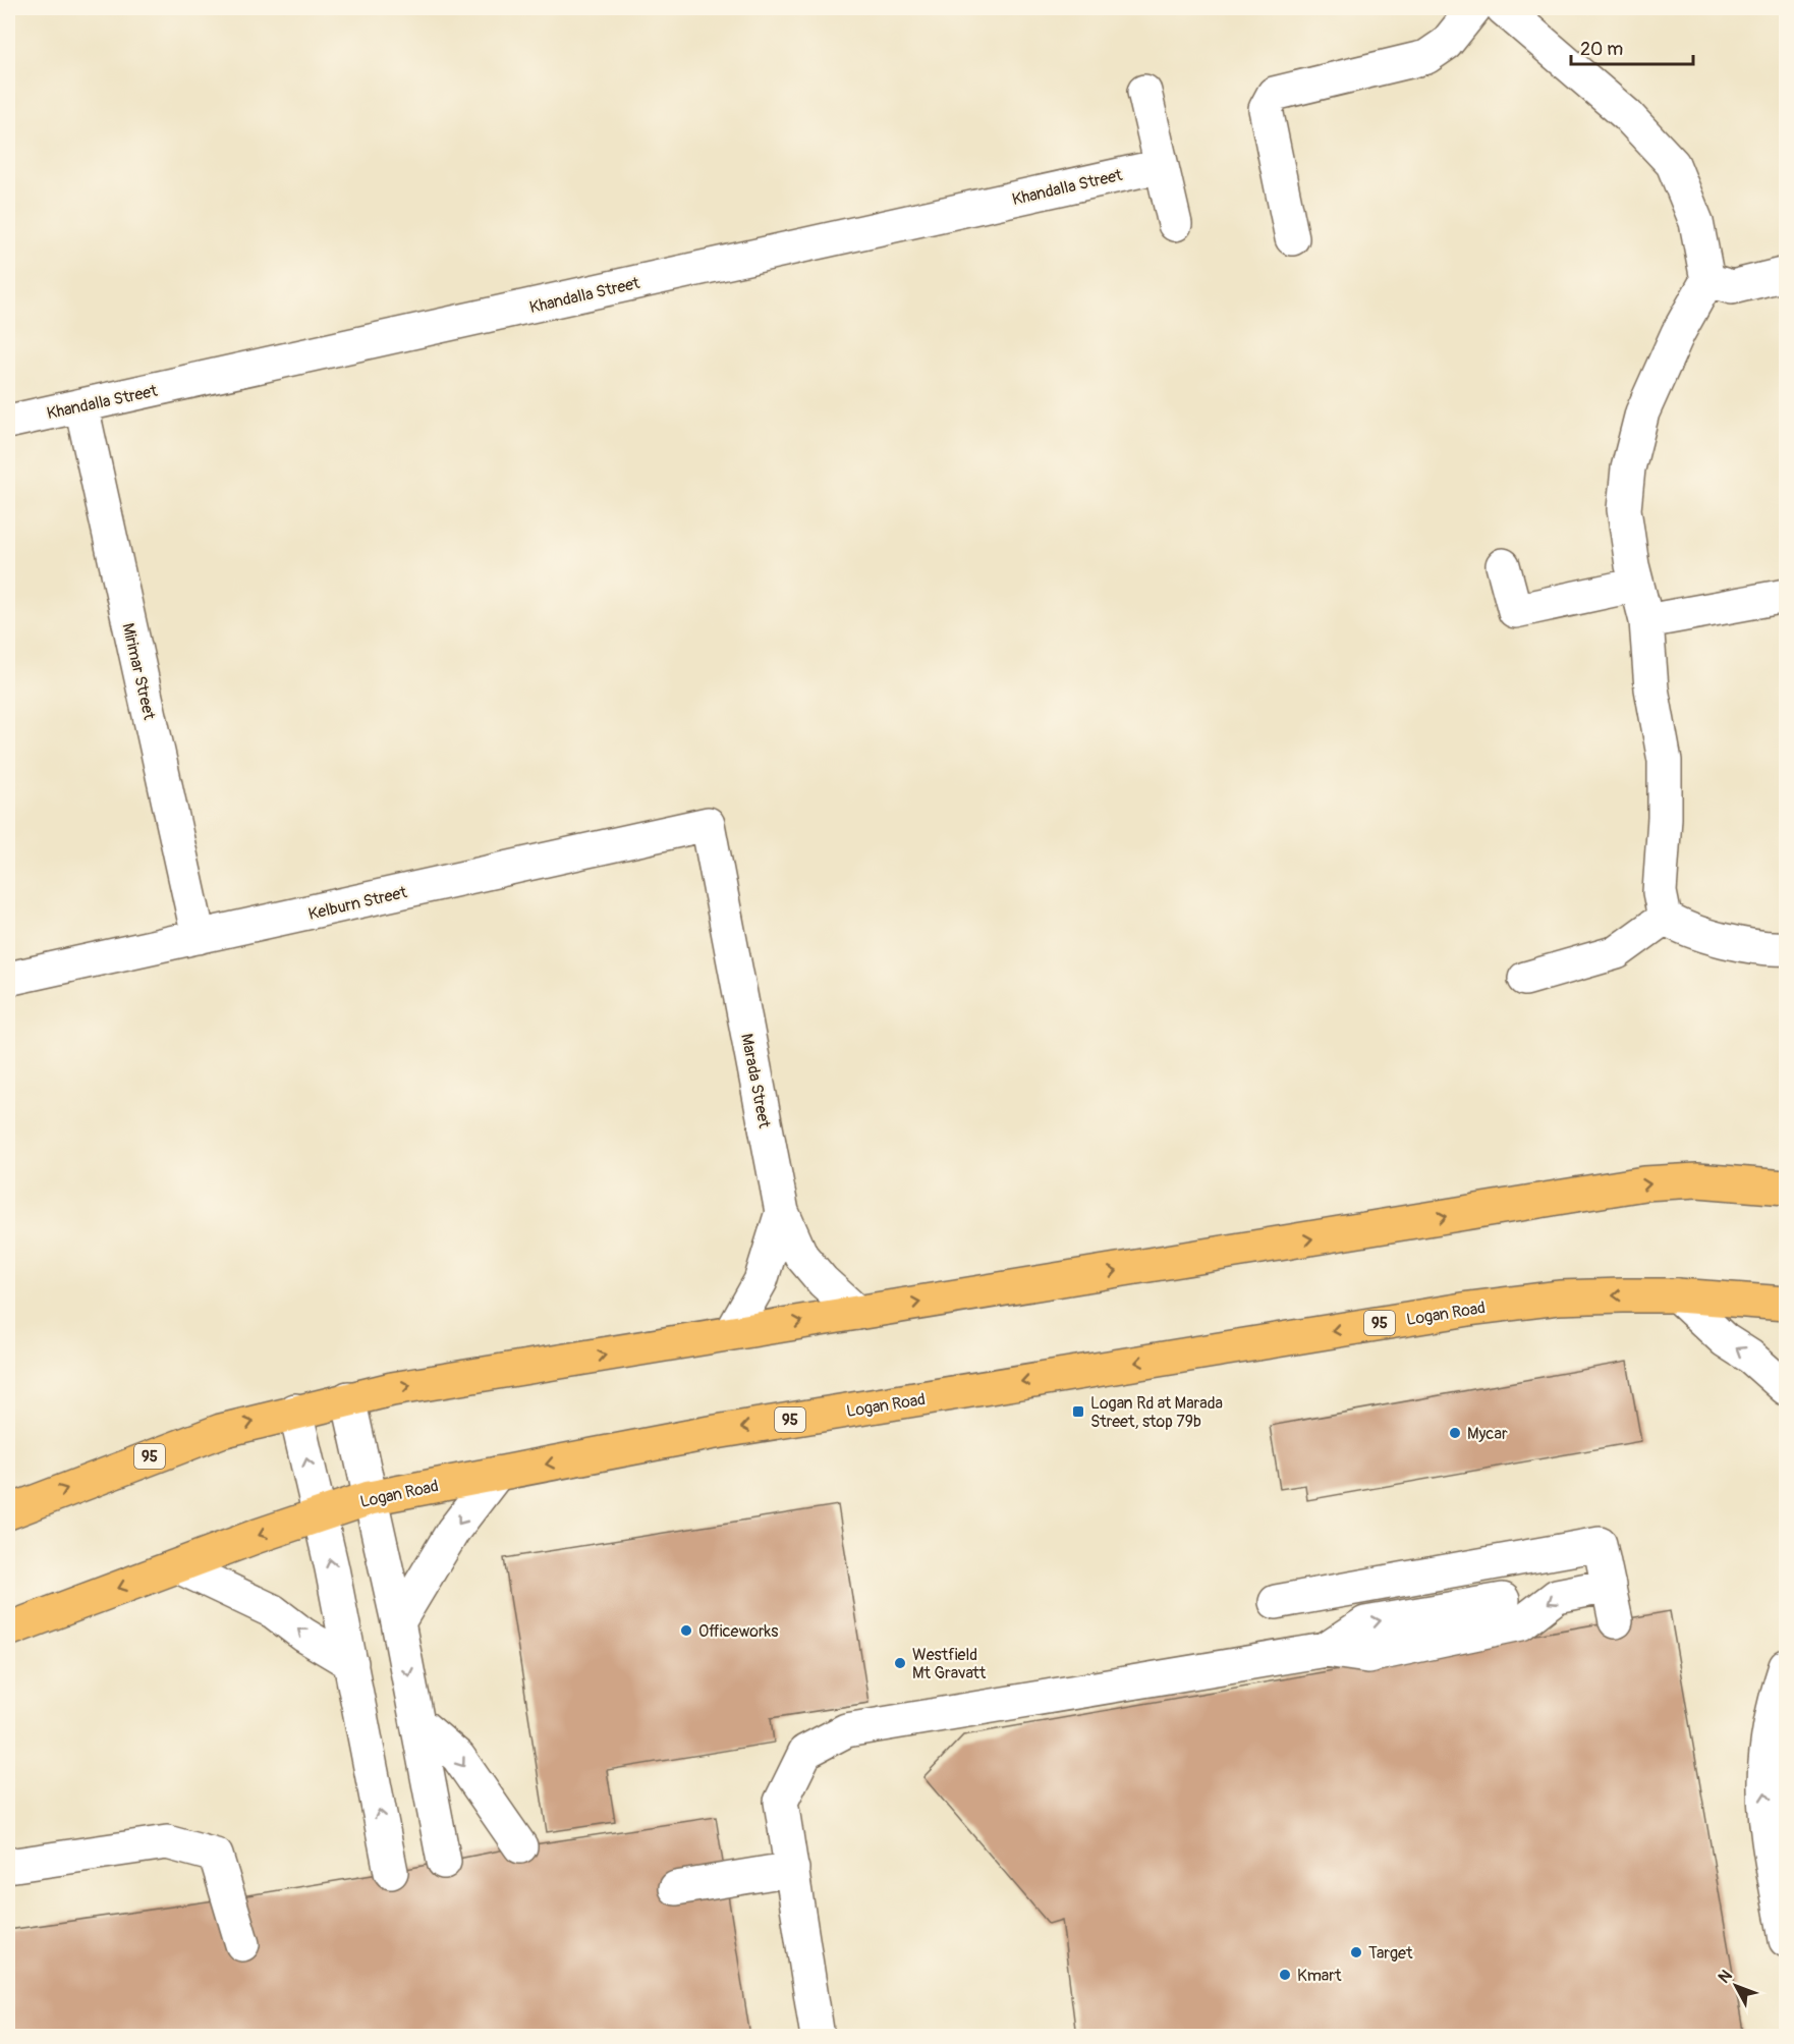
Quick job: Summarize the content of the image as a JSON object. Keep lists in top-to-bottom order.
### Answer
{
  "streets": {
    "main road": ["Logan Road", "95"],
    "street": [
      "Khandalla Street",
      "Mirimar Street",
      "Kelburn Street",
      "Marada Street"
    ]
  },
  "crossings": [
    ["Khandalla Street", "Mirimar Street"],
    ["Mirimar Street", "Kelburn Street"],
    ["Kelburn Street", "Marada Street"],
    ["Marada Street", "95"]
  ],
  "places": {
    "transit": ["Logan Rd at Marada Street, stop 79b"],
    "other": [
      "Mycar",
      "Officeworks",
      "Westfield Mt Gravatt",
      "Target",
      "Kmart"
    ]
  },
  "scale_bar": "20 m",
  "north": "top left"
}
